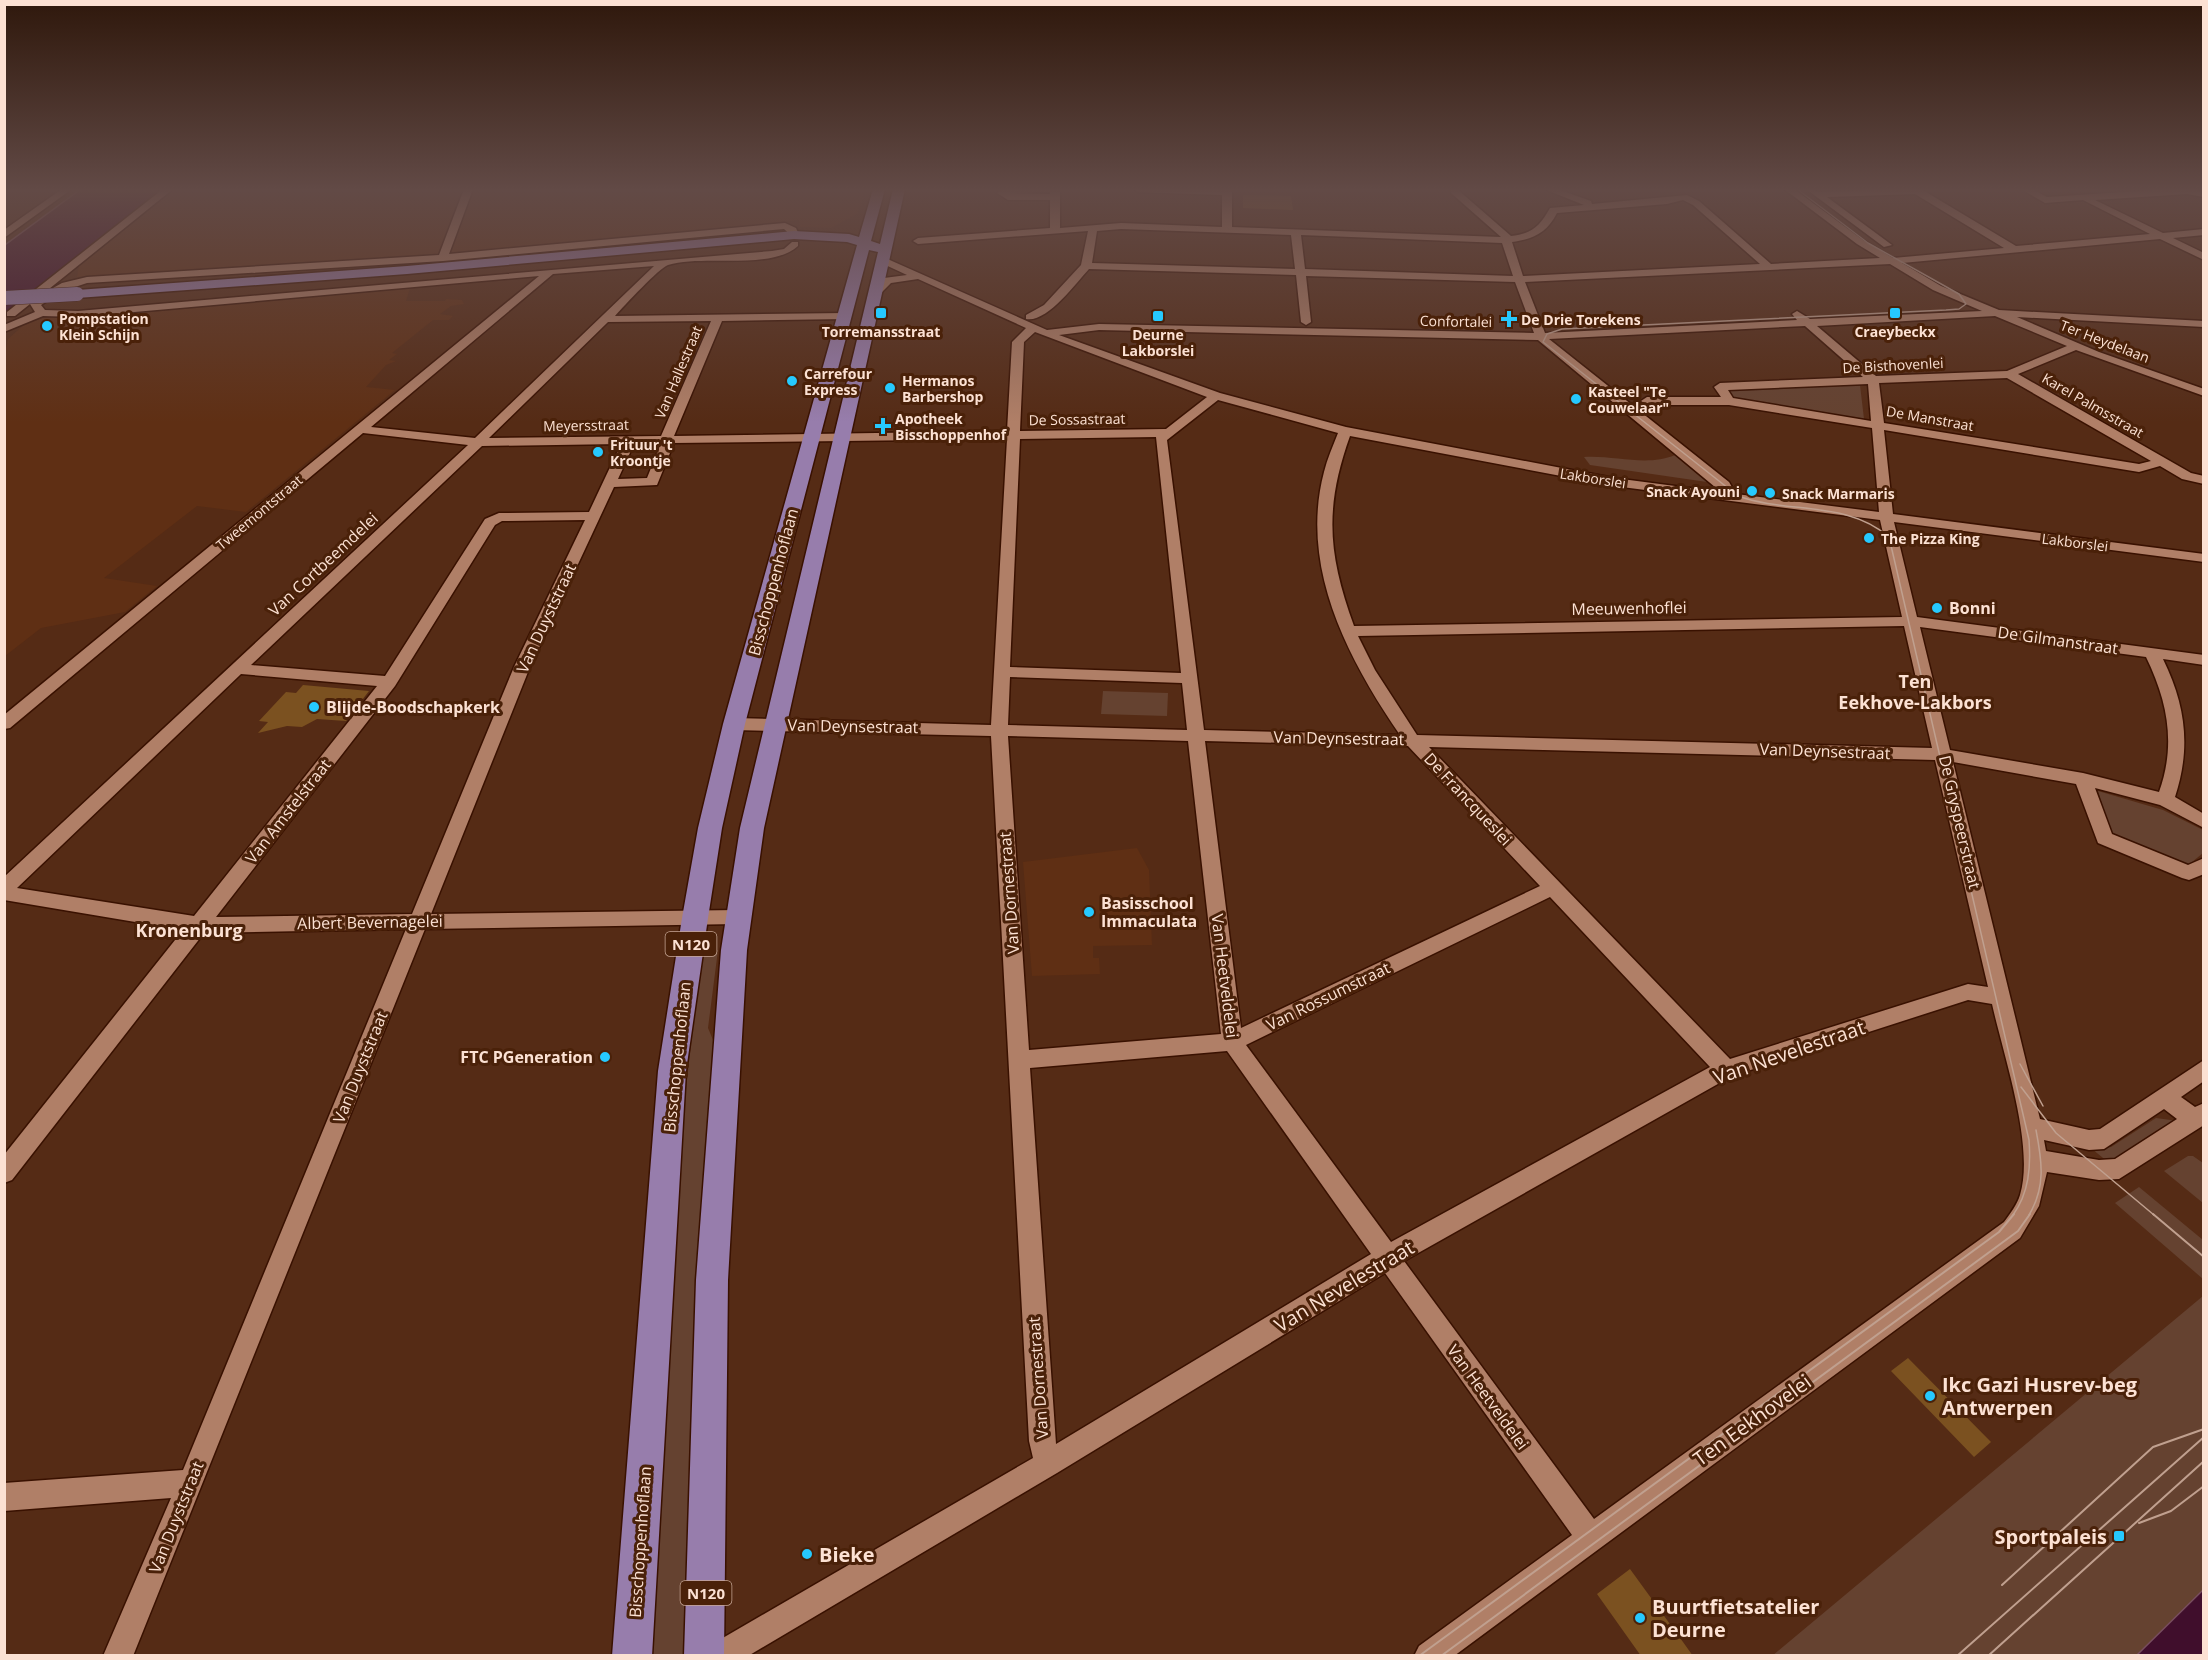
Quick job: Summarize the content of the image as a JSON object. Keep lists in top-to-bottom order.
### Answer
{
  "streets": {
    "main road": ["Bisschoppenhoflaan", "N120"],
    "street": [
      "Confortalei",
      "Ter Heydelaan",
      "De Bisthovenlei",
      "Van Hallestraat",
      "Karel Palmsstraat",
      "De Manstraat",
      "De Sossastraat",
      "Meyersstraat",
      "Lakborslei",
      "Tweemontstraat",
      "Van Cortbeemdelei",
      "Meeuwenhoflei",
      "Van Duyststraat",
      "De Gilmanstraat",
      "Van Deynsestraat",
      "De Francqueslei",
      "Van Amstelstraat",
      "De Gryspeerstraat",
      "Van Dornestraat",
      "Albert Bevernagelei",
      "Van Heetveldelei",
      "Van Rossumstraat",
      "Van Nevelestraat",
      "Ten Eekhovelei"
    ]
  },
  "crossings": [
    ["Confortalei", "Ter Heydelaan"],
    ["Confortalei", "Lakborslei"],
    ["Confortalei", "Van Dornestraat"],
    ["Ter Heydelaan", "De Bisthovenlei"],
    ["De Bisthovenlei", "Karel Palmsstraat"],
    ["De Bisthovenlei", "De Manstraat"],
    ["De Bisthovenlei", "De Gryspeerstraat"],
    ["Van Hallestraat", "Meyersstraat"],
    ["Karel Palmsstraat", "De Manstraat"],
    ["De Manstraat", "De Gryspeerstraat"],
    ["De Sossastraat", "Bisschoppenhoflaan"],
    ["De Sossastraat", "Van Dornestraat"],
    ["De Sossastraat", "Van Heetveldelei"],
    ["Meyersstraat", "Tweemontstraat"],
    ["Meyersstraat", "Van Cortbeemdelei"],
    ["Meyersstraat", "Bisschoppenhoflaan"],
    ["Meyersstraat", "Van Duyststraat"],
    ["Lakborslei", "Bisschoppenhoflaan"],
    ["Lakborslei", "De Francqueslei"],
    ["Lakborslei", "De Gryspeerstraat"],
    ["Lakborslei", "Van Dornestraat"],
    ["Van Cortbeemdelei", "Albert Bevernagelei"],
    ["Bisschoppenhoflaan", "Van Deynsestraat"],
    ["Bisschoppenhoflaan", "Albert Bevernagelei"],
    ["Meeuwenhoflei", "De Gilmanstraat"],
    ["Meeuwenhoflei", "De Francqueslei"],
    ["Meeuwenhoflei", "De Gryspeerstraat"],
    ["Van Duyststraat", "Van Amstelstraat"],
    ["Van Duyststraat", "Albert Bevernagelei"],
    ["De Gilmanstraat", "De Gryspeerstraat"],
    ["Van Deynsestraat", "De Francqueslei"],
    ["Van Deynsestraat", "De Gryspeerstraat"],
    ["Van Deynsestraat", "Van Dornestraat"],
    ["Van Deynsestraat", "Van Heetveldelei"],
    ["De Francqueslei", "Van Rossumstraat"],
    ["De Francqueslei", "Van Nevelestraat"],
    ["Van Amstelstraat", "Albert Bevernagelei"],
    ["De Gryspeerstraat", "Van Nevelestraat"],
    ["De Gryspeerstraat", "Ten Eekhovelei"],
    ["Van Dornestraat", "Van Rossumstraat"],
    ["Van Dornestraat", "Van Nevelestraat"],
    ["Van Heetveldelei", "Van Rossumstraat"],
    ["Van Heetveldelei", "Van Nevelestraat"],
    ["Van Heetveldelei", "Ten Eekhovelei"]
  ],
  "districts": ["Ten Eekhove-Lakbors", "Kronenburg"],
  "places": {
    "transit": [
      "Torremansstraat",
      "Craeybeckx",
      "Deurne Lakborslei",
      "Sportpaleis"
    ],
    "health": ["De Drie Torekens", "Apotheek Bisschoppenhof"],
    "other": [
      "Pompstation Klein Schijn",
      "Carrefour Express",
      "Hermanos Barbershop",
      "Kasteel \"Te Couwelaar\"",
      "Frituur 't Kroontje",
      "Snack Ayouni",
      "Snack Marmaris",
      "The Pizza King",
      "Bonni",
      "Blijde-Boodschapkerk",
      "Basisschool Immaculata",
      "FTC PGeneration",
      "Ikc Gazi Husrev-beg Antwerpen",
      "Bieke",
      "Buurtfietsatelier Deurne"
    ]
  }
}
